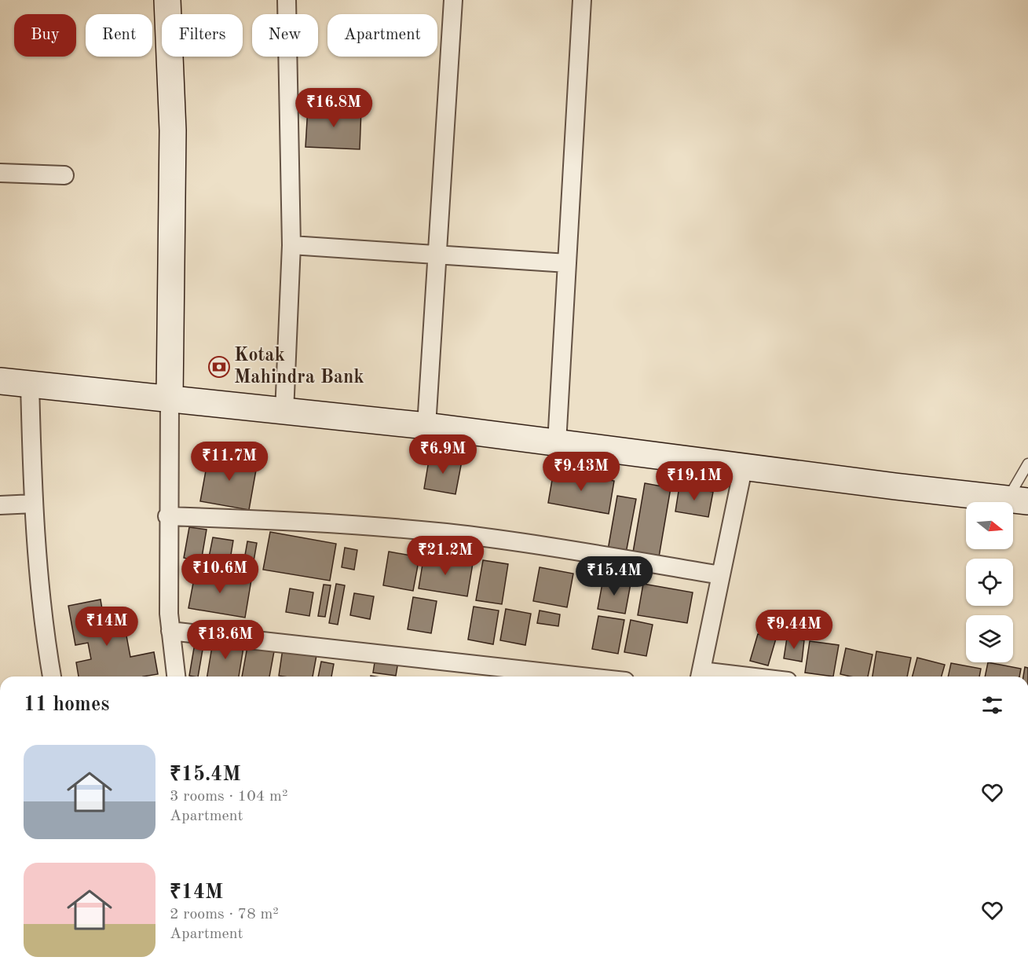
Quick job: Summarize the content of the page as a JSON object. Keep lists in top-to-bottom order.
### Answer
{
  "places": {
    "bank": ["Kotak Mahindra Bank"]
  },
  "north": "right",
  "page": {
    "chip": [
      "Buy",
      "Rent",
      "Filters",
      "New",
      "Apartment"
    ],
    "price": [
      "₹16.8M",
      "₹6.9M",
      "₹11.7M",
      "₹9.43M",
      "₹19.1M",
      "₹21.2M",
      "₹10.6M",
      "₹15.4M",
      "₹14M",
      "₹9.44M",
      "₹13.6M"
    ],
    "heading": "11 homes",
    "list": [
      {
        "name": "₹15.4M",
        "note": "3 rooms · 104 m² · Apartment"
      },
      {
        "name": "₹14M",
        "note": "2 rooms · 78 m² · Apartment"
      }
    ]
  }
}
